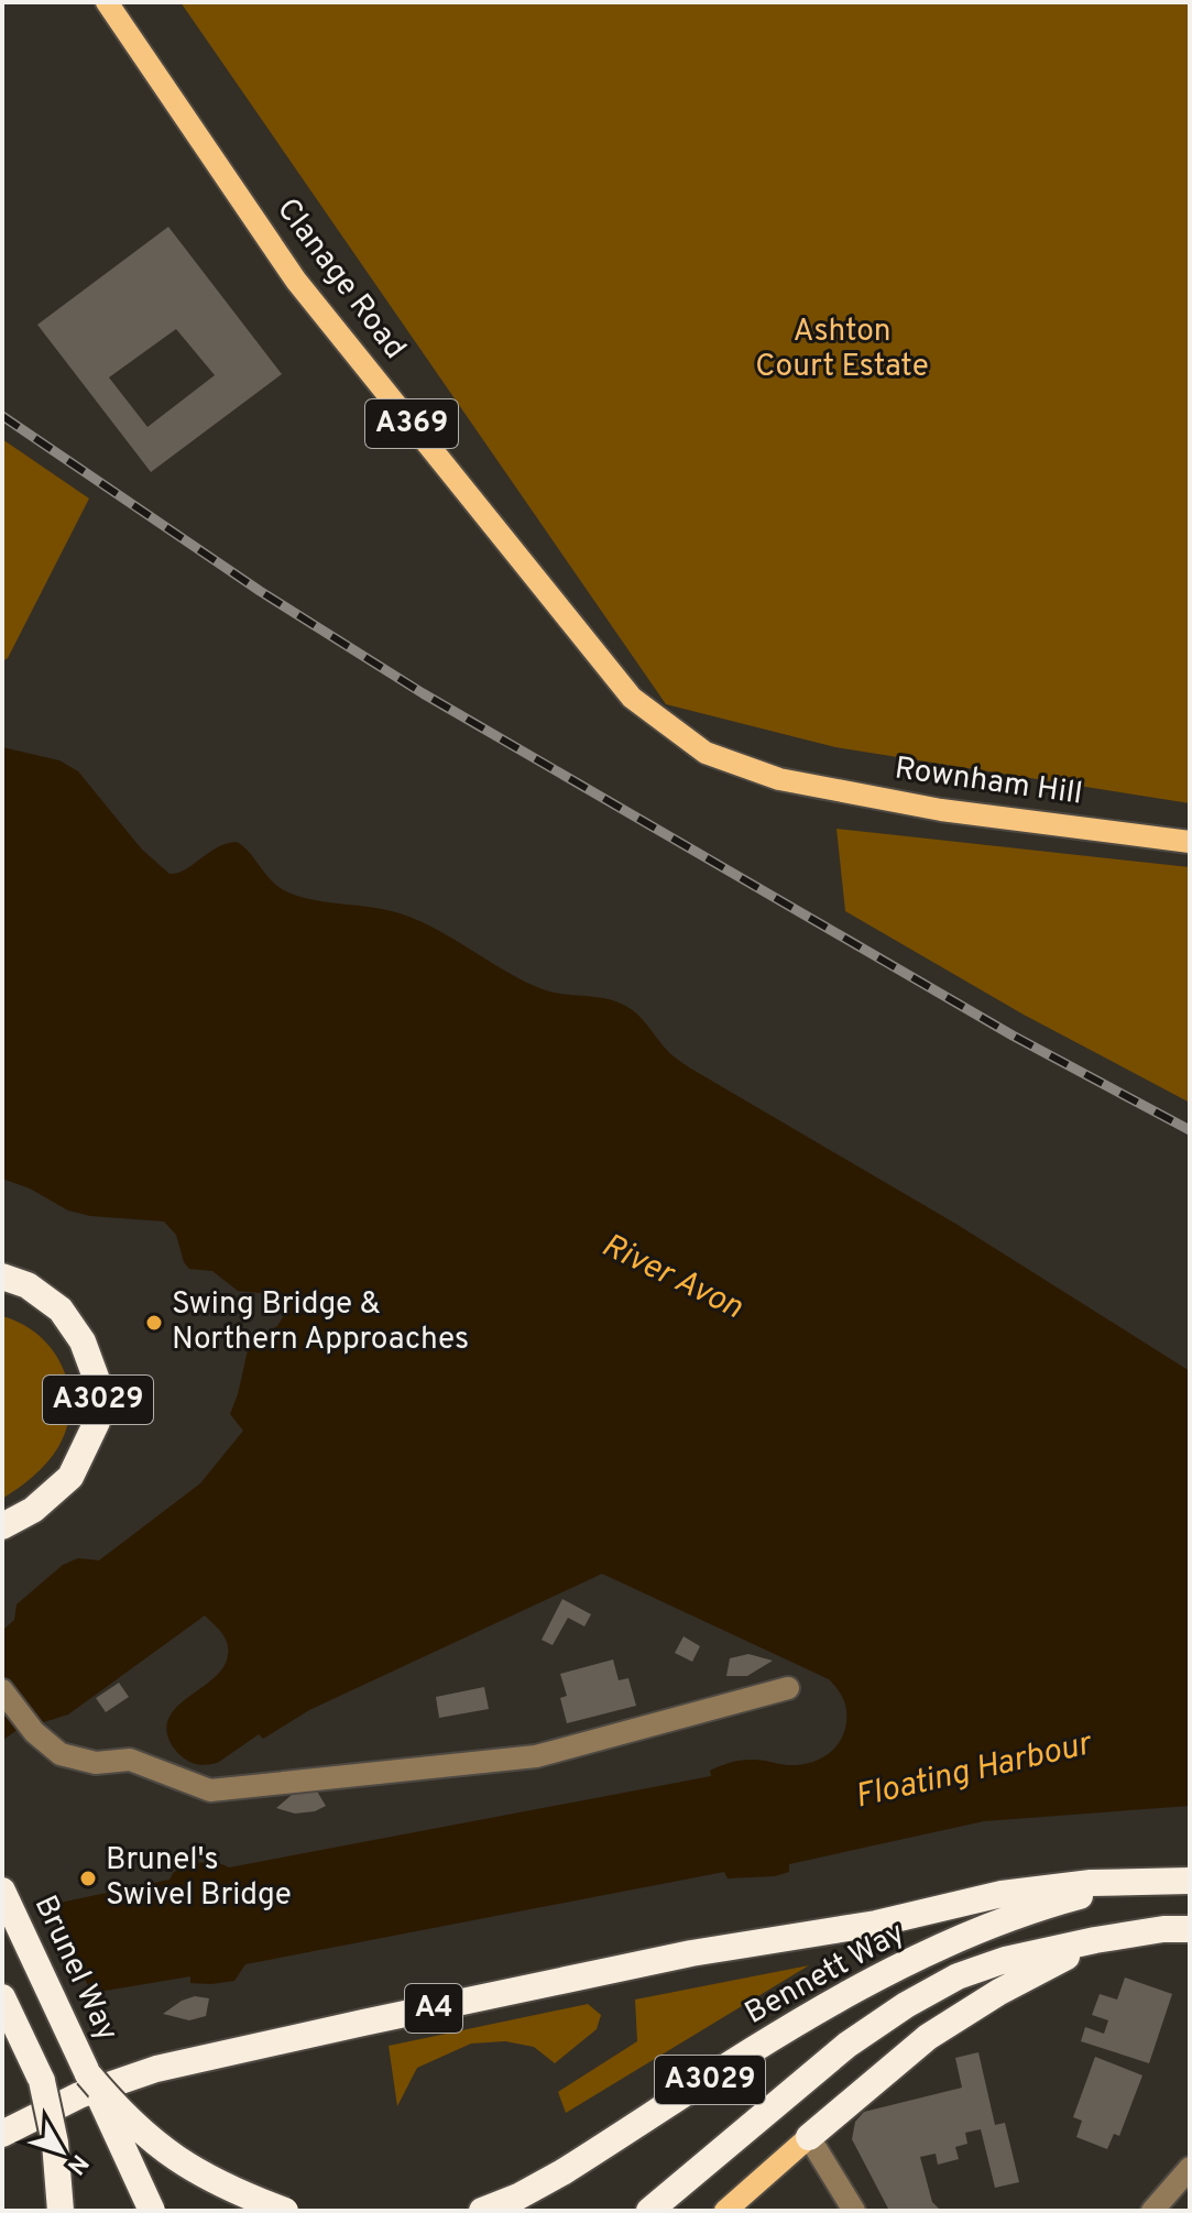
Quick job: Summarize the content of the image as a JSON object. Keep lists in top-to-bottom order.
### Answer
{
  "streets": {
    "highway": [
      "A3029",
      "Brunel Way",
      "Bennett Way",
      "A4"
    ],
    "main road": ["Clanage Road", "A369", "Rownham Hill"]
  },
  "crossings": [
    ["Clanage Road", "Rownham Hill"],
    ["Bennett Way", "A4"]
  ],
  "water": ["River Avon", "Floating Harbour"],
  "parks": ["Ashton Court Estate"],
  "places": ["Swing Bridge & Northern Approaches", "Brunel's Swivel Bridge"],
  "north": "bottom right"
}
